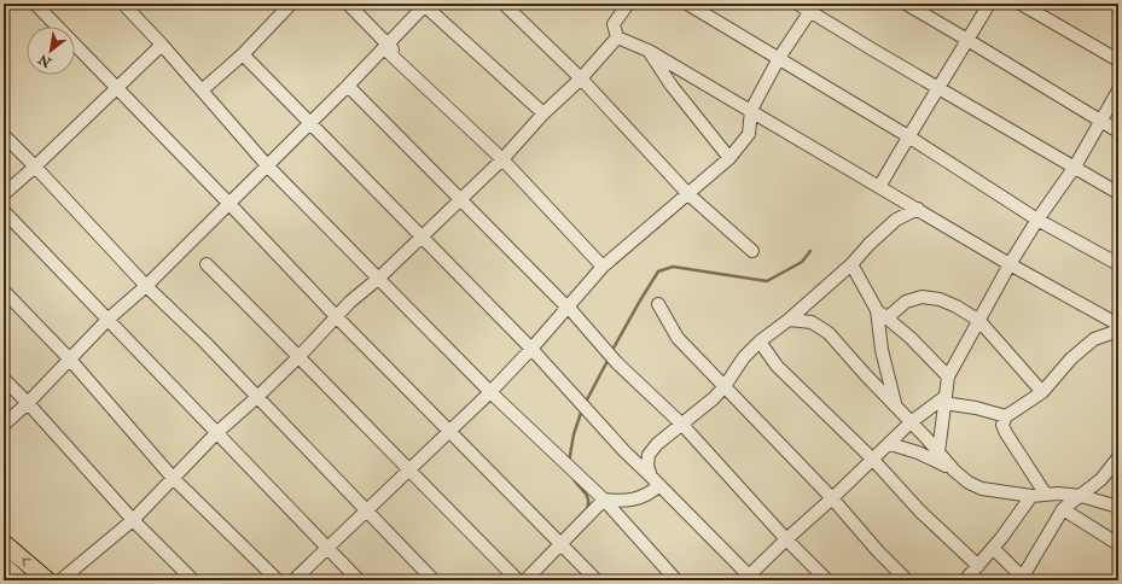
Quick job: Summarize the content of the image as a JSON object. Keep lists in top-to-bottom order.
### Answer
{
  "north": "bottom left"
}
